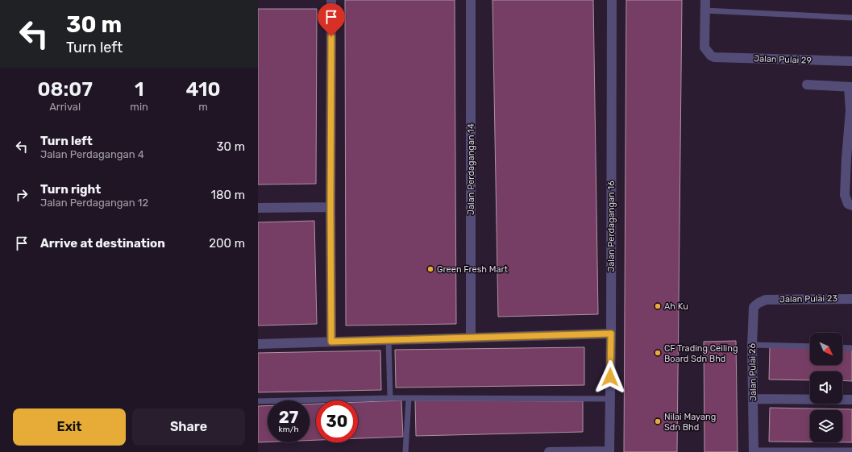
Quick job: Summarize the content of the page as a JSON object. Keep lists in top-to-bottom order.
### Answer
{
  "streets": {
    "street": [
      "Jalan Pulai 29",
      "Jalan Perdagangan 14",
      "Jalan Perdagangan 16",
      "Jalan Pulai 23",
      "Jalan Pulai 26"
    ]
  },
  "crossings": [
    ["Jalan Pulai 23", "Jalan Pulai 26"]
  ],
  "places": [
    "Green Fresh Mart",
    "Ah Ku",
    "CF Trading Ceiling Board Sdn Bhd",
    "Nilai Mayang Sdn Bhd"
  ],
  "north": "bottom right",
  "page": {
    "turn": ["30 m", "Turn left"],
    "eta": [
      "08:07",
      "Arrival",
      "1",
      "min",
      "410",
      "m"
    ],
    "list": [
      {
        "name": "Turn left",
        "note": "Jalan Perdagangan 4",
        "value": "30 m"
      },
      {
        "name": "Turn right",
        "note": "Jalan Perdagangan 12",
        "value": "180 m"
      },
      {
        "name": "Arrive at destination",
        "value": "200 m"
      }
    ],
    "speed": "27 km/h",
    "limit": "30",
    "buttons": ["Exit", "Share"]
  }
}
